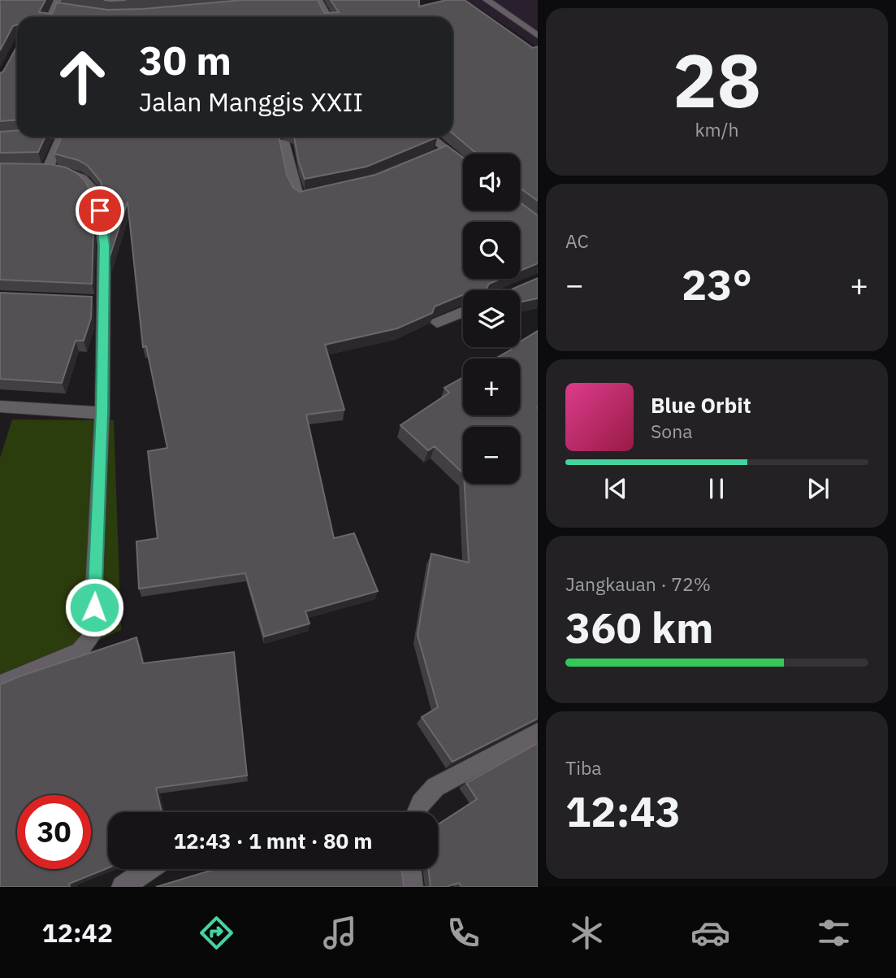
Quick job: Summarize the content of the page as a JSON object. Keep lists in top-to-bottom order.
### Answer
{
  "page": {
    "tile": [
      ["28", "km/h"],
      "AC",
      ["Jangkauan · 72%", "360 km"],
      ["Tiba", "12:43"]
    ],
    "turn": ["30 m", "Jalan Manggis XXII"],
    "map_buttons": ["+", "−"],
    "heat": ["−", "23°", "+"],
    "song": ["Blue Orbit", "Sona"],
    "limit": "30",
    "trip": "12:43 · 1 mnt · 80 m",
    "tabs": "12:42"
  }
}
